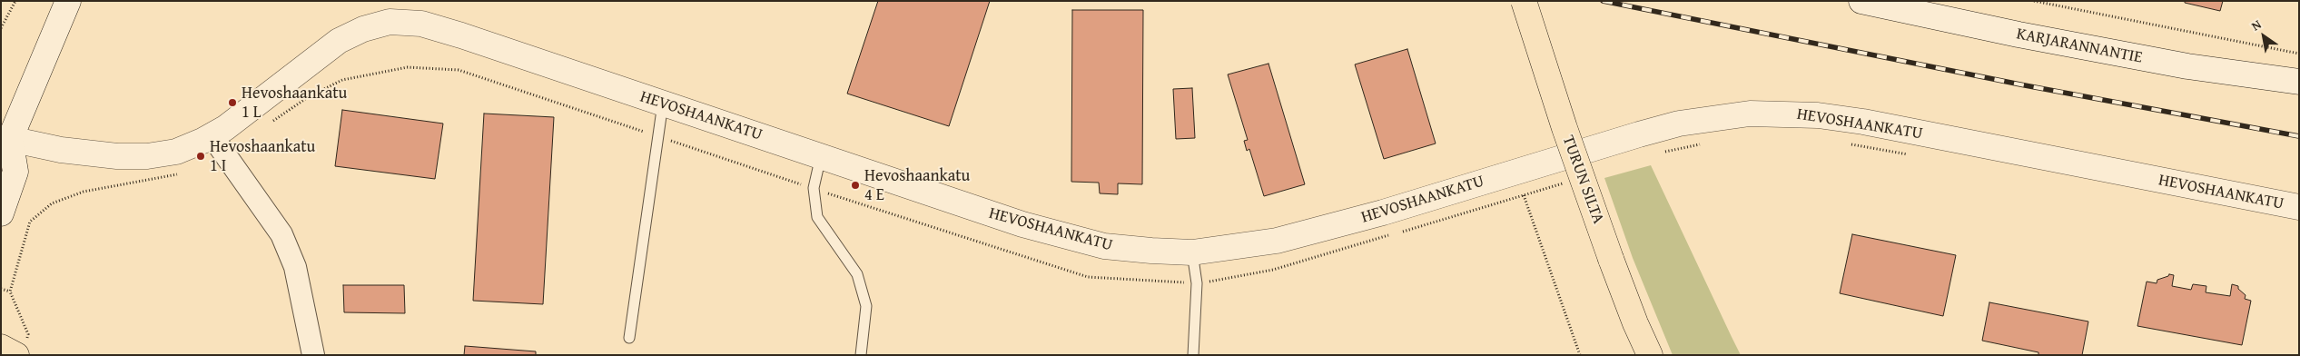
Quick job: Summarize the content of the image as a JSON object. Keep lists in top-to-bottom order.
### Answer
{
  "streets": {
    "highway": ["TURUN SILTA"],
    "street": ["KARJARANNANTIE", "HEVOSHAANKATU"]
  },
  "places": ["Hevoshaankatu 1 L", "Hevoshaankatu 1 I", "Hevoshaankatu 4 E"],
  "north": "top left"
}
